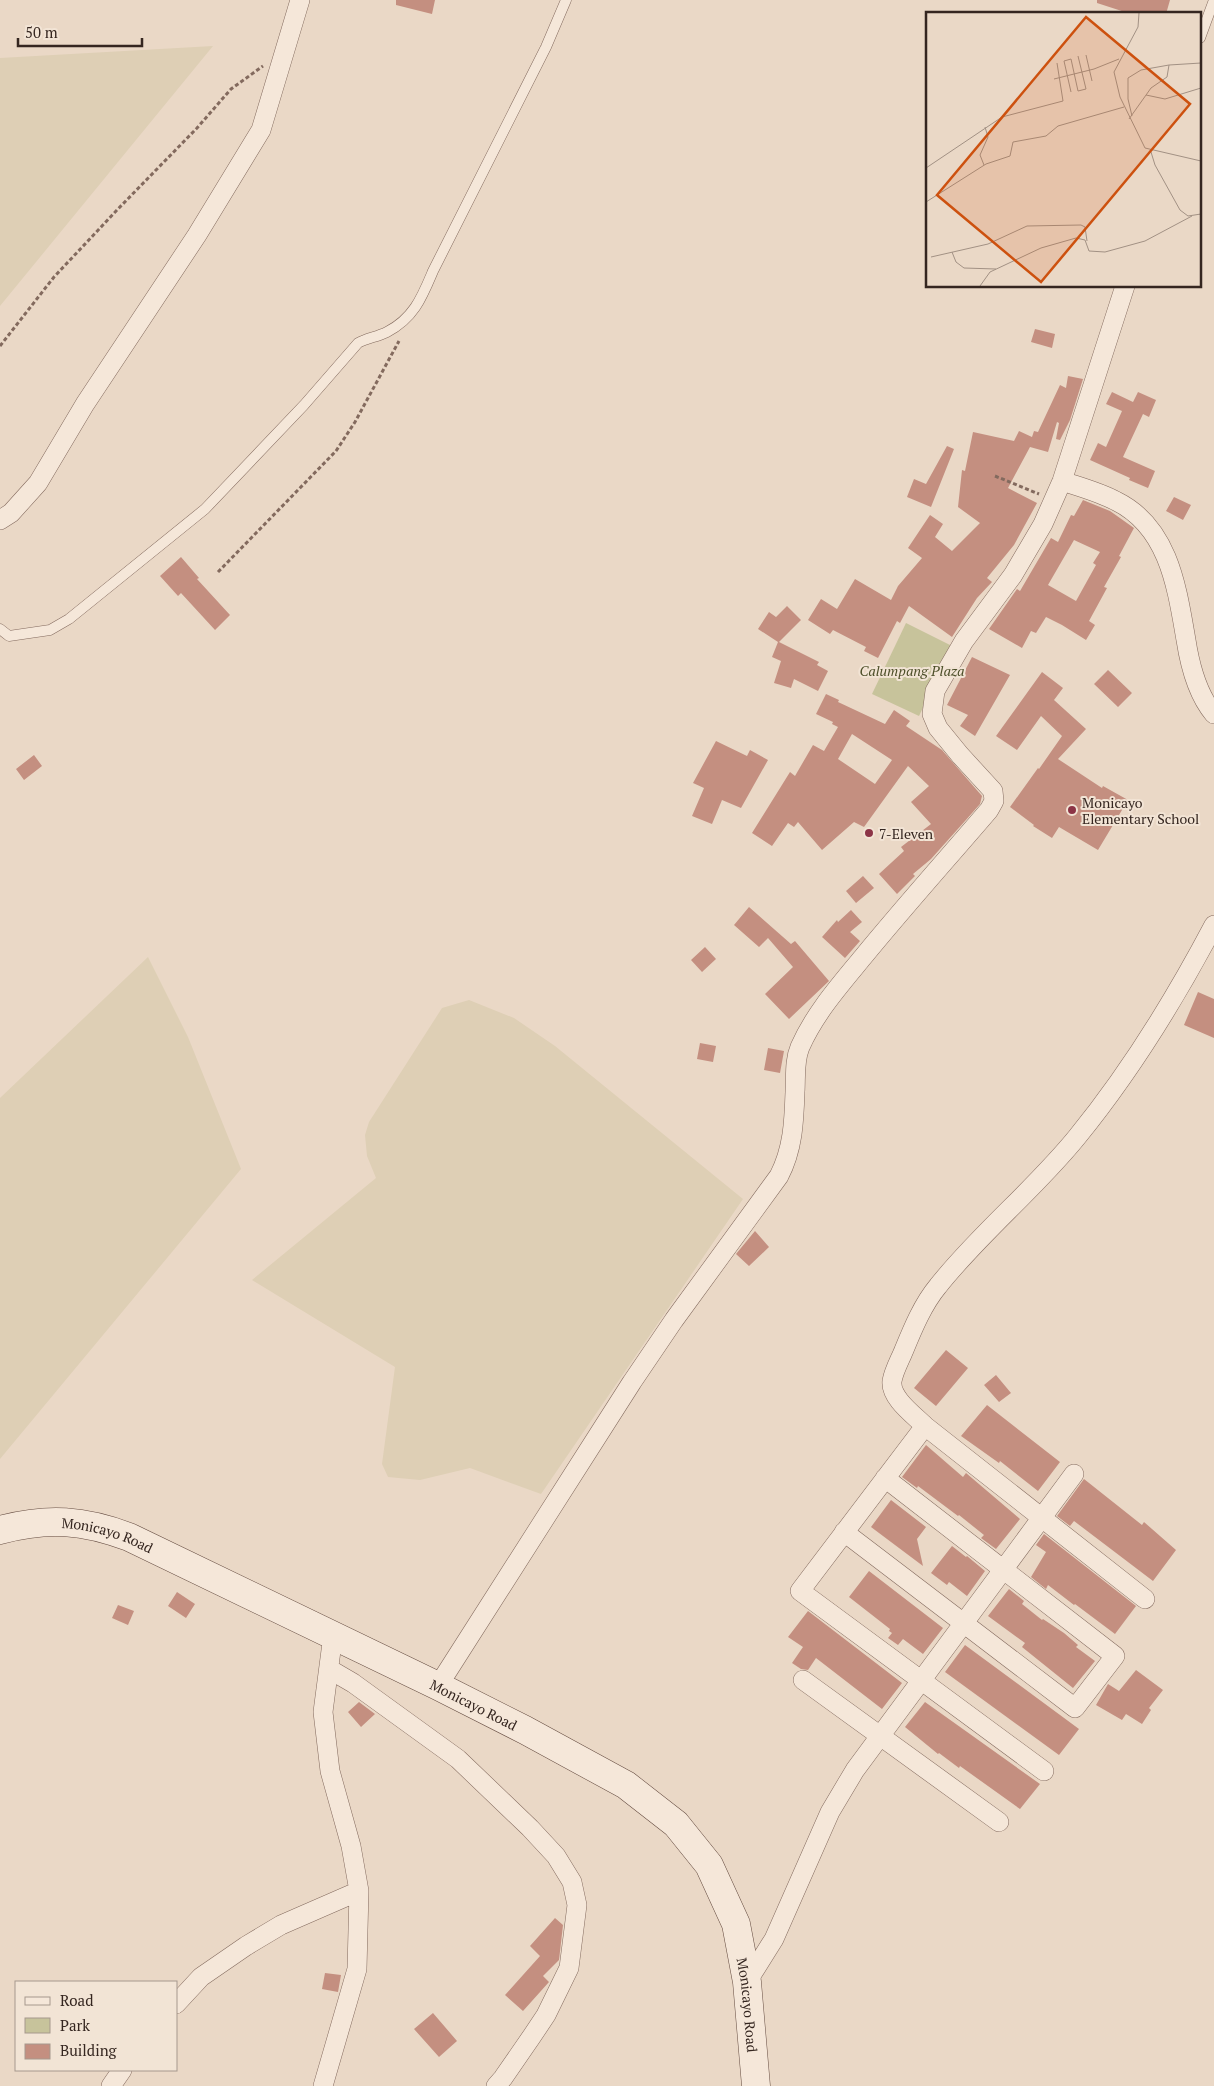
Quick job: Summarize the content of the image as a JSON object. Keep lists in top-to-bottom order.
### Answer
{
  "streets": {
    "main road": ["Monicayo Road"]
  },
  "parks": ["Calumpang Plaza"],
  "places": ["Monicayo Elementary School", "7-Eleven"],
  "legend": ["Road", "Park", "Building"],
  "scale_bar": "50 m"
}
